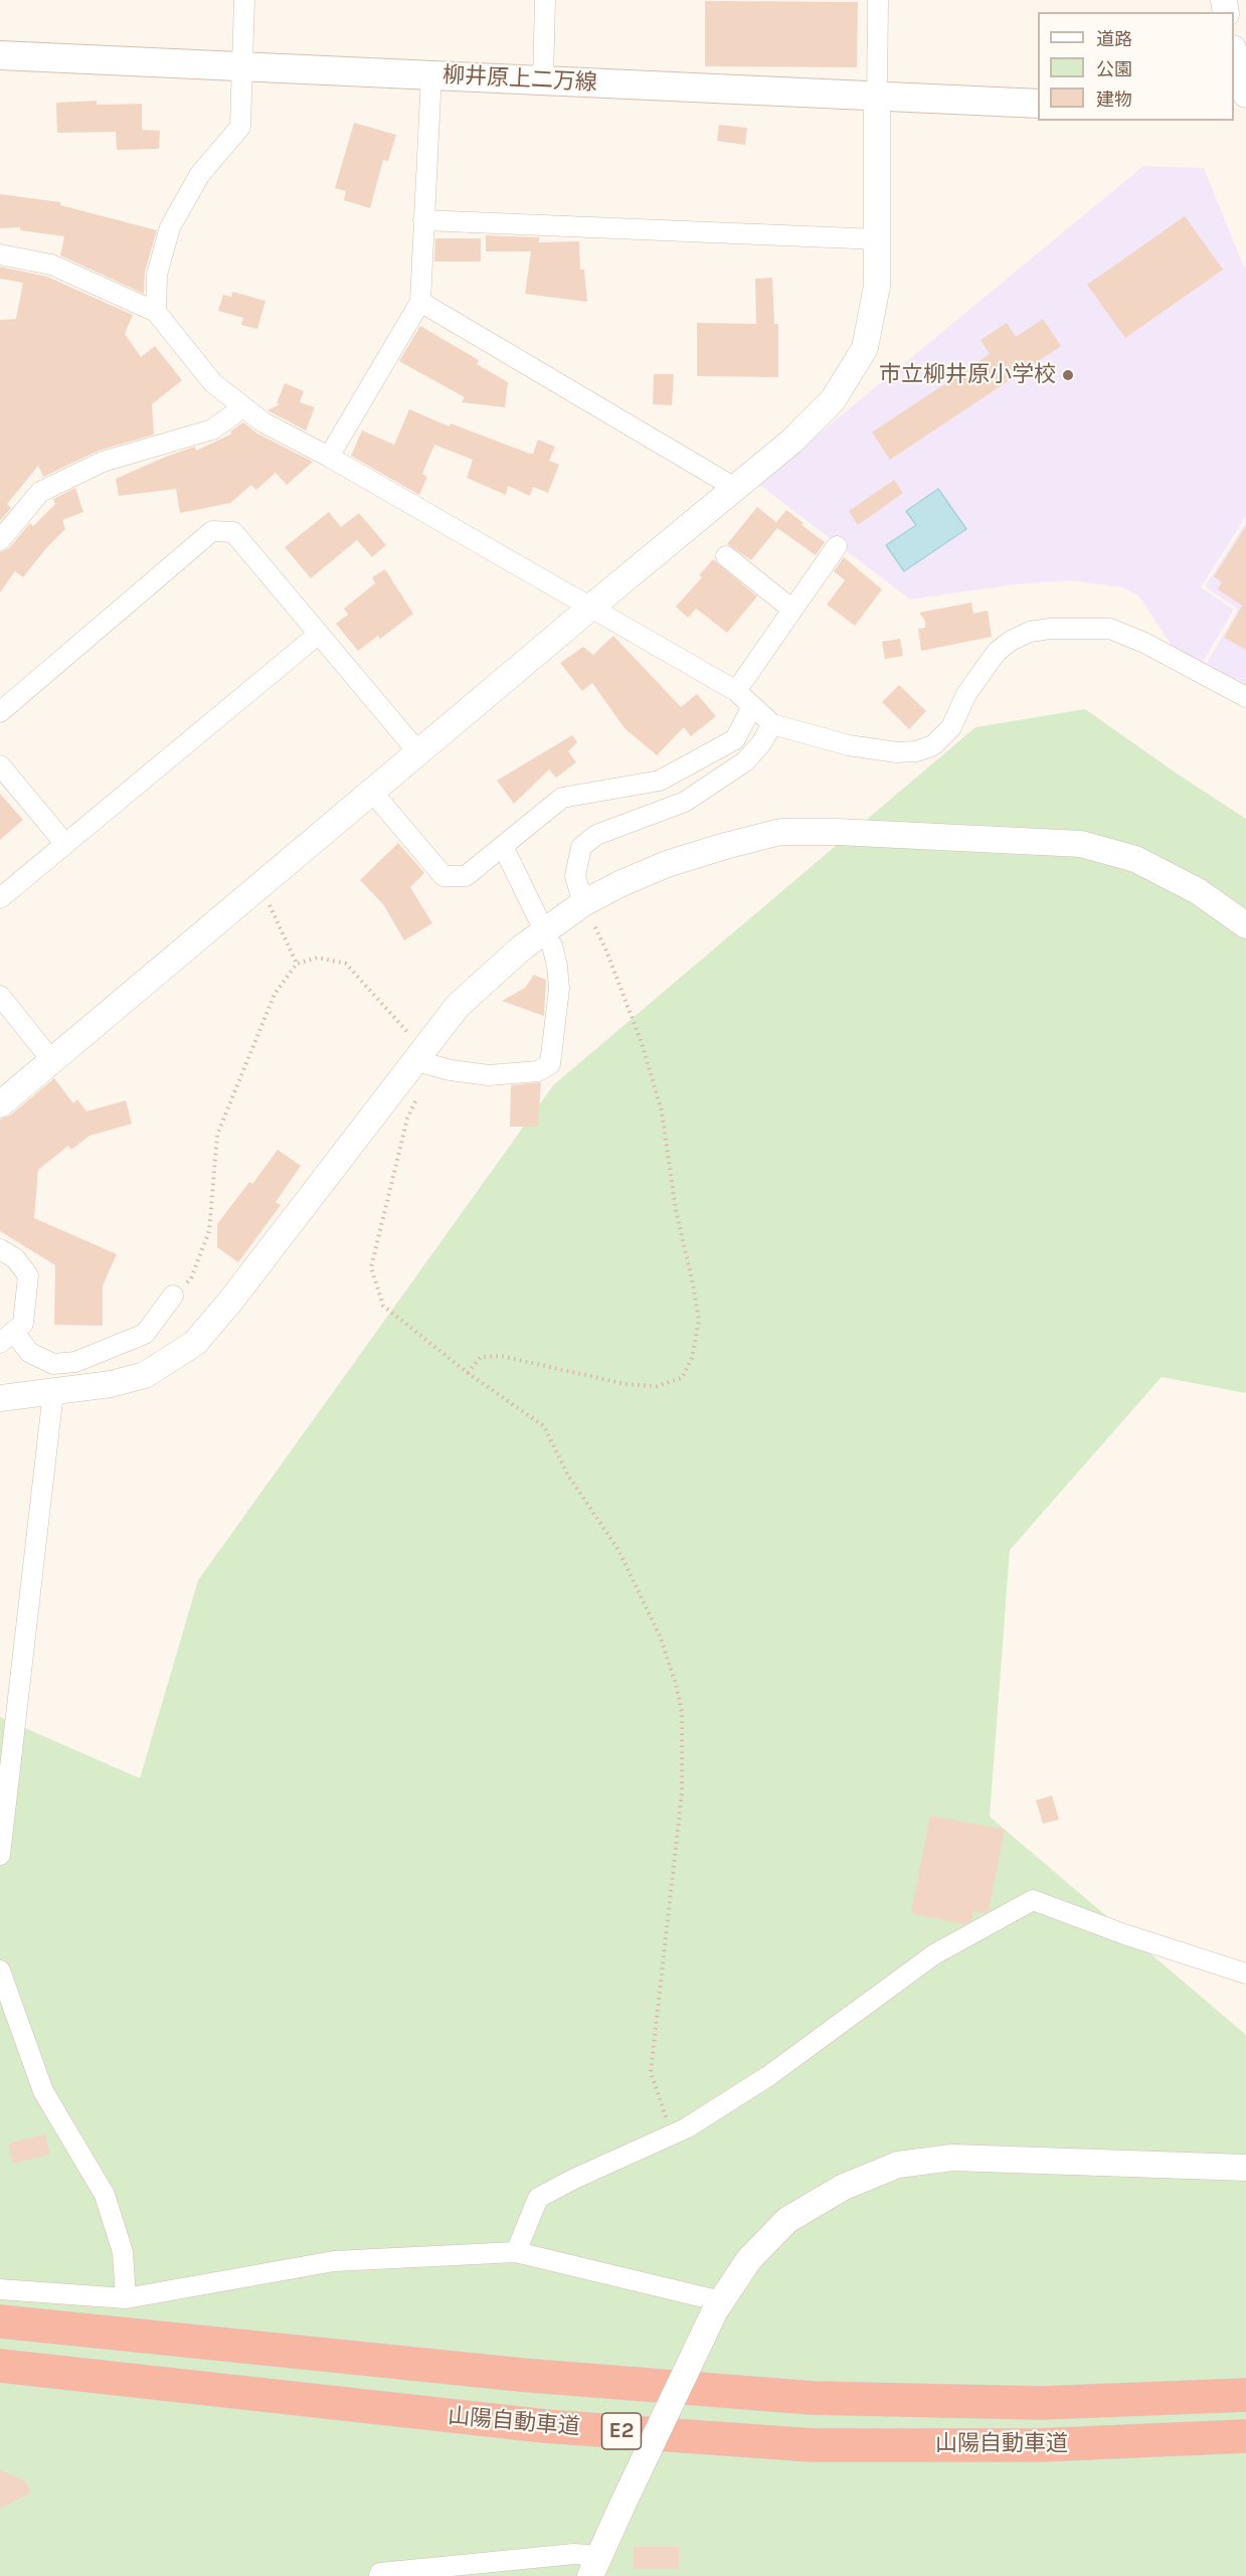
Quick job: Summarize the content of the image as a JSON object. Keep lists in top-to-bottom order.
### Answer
{
  "streets": {
    "highway": ["山陽自動車道", "E2"],
    "main road": ["柳井原上二万線"]
  },
  "places": ["市立柳井原小学校"],
  "legend": ["道路", "公園", "建物"]
}
